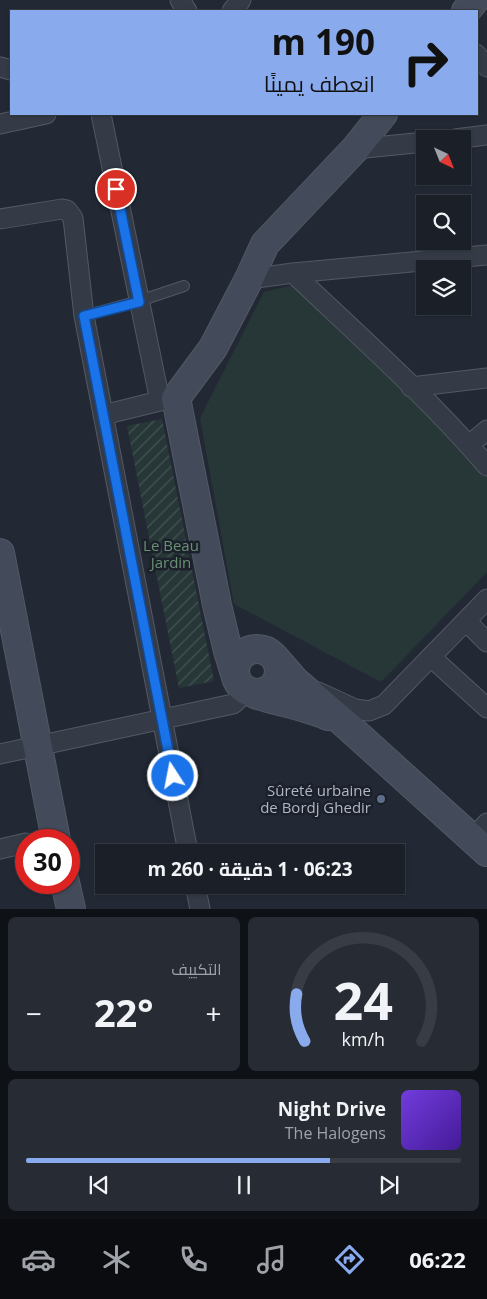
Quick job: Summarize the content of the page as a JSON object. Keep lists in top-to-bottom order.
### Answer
{
  "parks": ["Le Beau Jardin"],
  "places": ["Sûreté urbaine de Bordj Ghedir"],
  "north": "bottom right",
  "page": {
    "turn": ["190 m", "انعطف يمينًا"],
    "limit": "30",
    "trip": "06:23 · 1 دقيقة · 260 m",
    "tile": "التكييف",
    "heat": ["−", "22°", "+"],
    "song": ["Night Drive", "The Halogens"],
    "tabs": "06:22",
    "gauge": ["24", "km/h"]
  }
}
